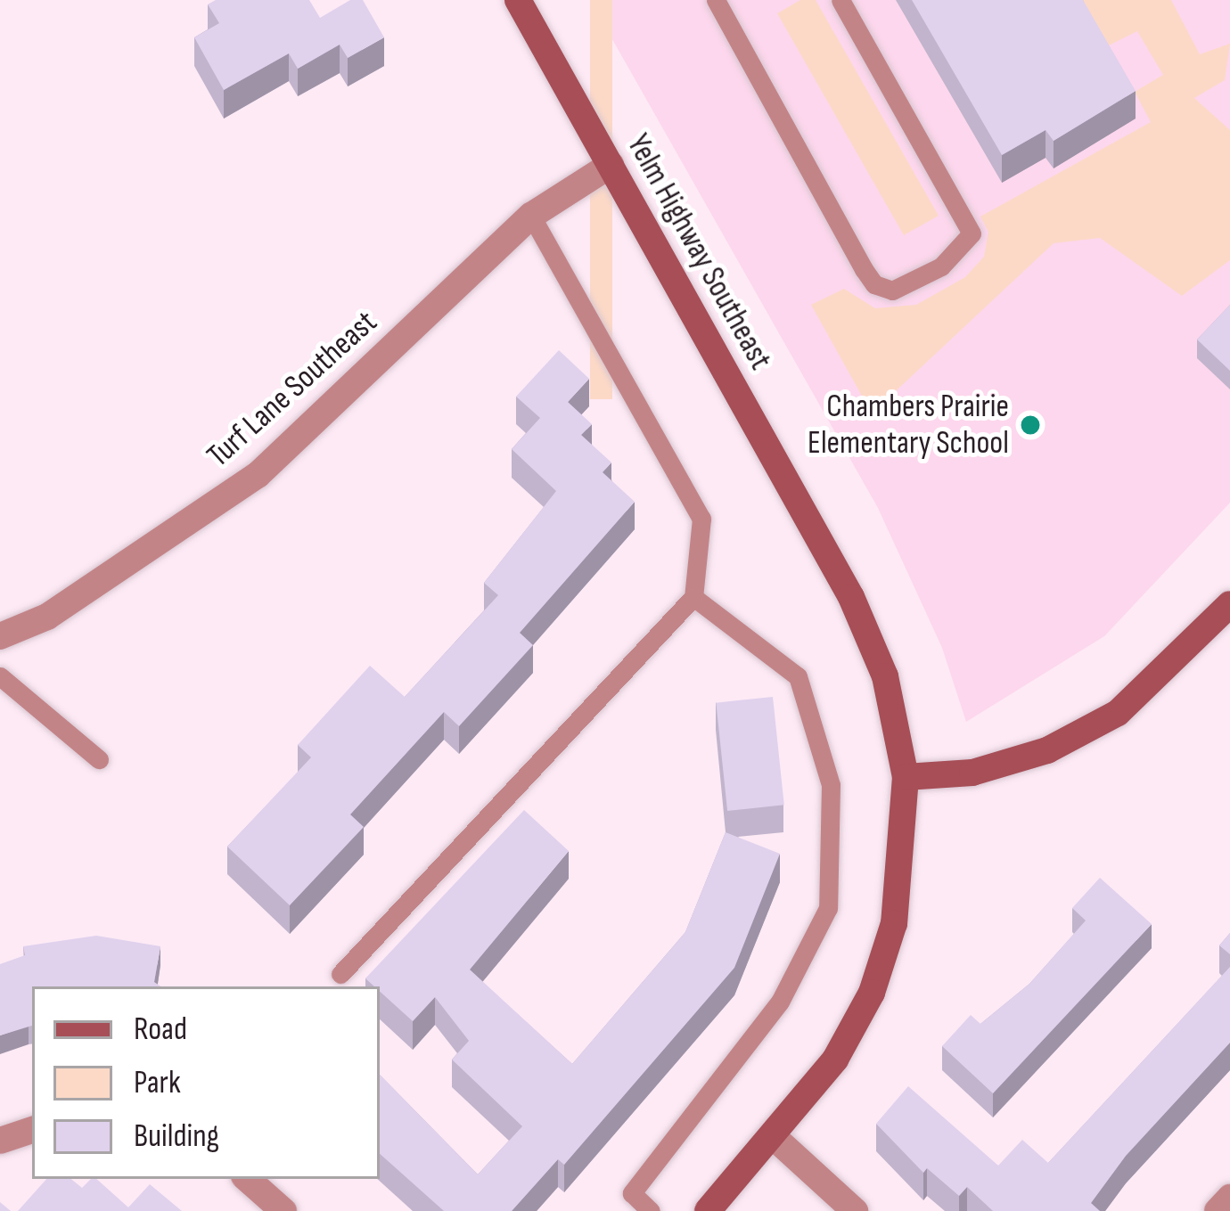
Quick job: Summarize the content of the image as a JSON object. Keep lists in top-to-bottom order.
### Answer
{
  "streets": {
    "main road": ["Yelm Highway Southeast"],
    "street": ["Turf Lane Southeast"]
  },
  "crossings": [
    ["Yelm Highway Southeast", "Turf Lane Southeast"]
  ],
  "places": ["Chambers Prairie Elementary School"],
  "legend": ["Road", "Park", "Building"]
}
